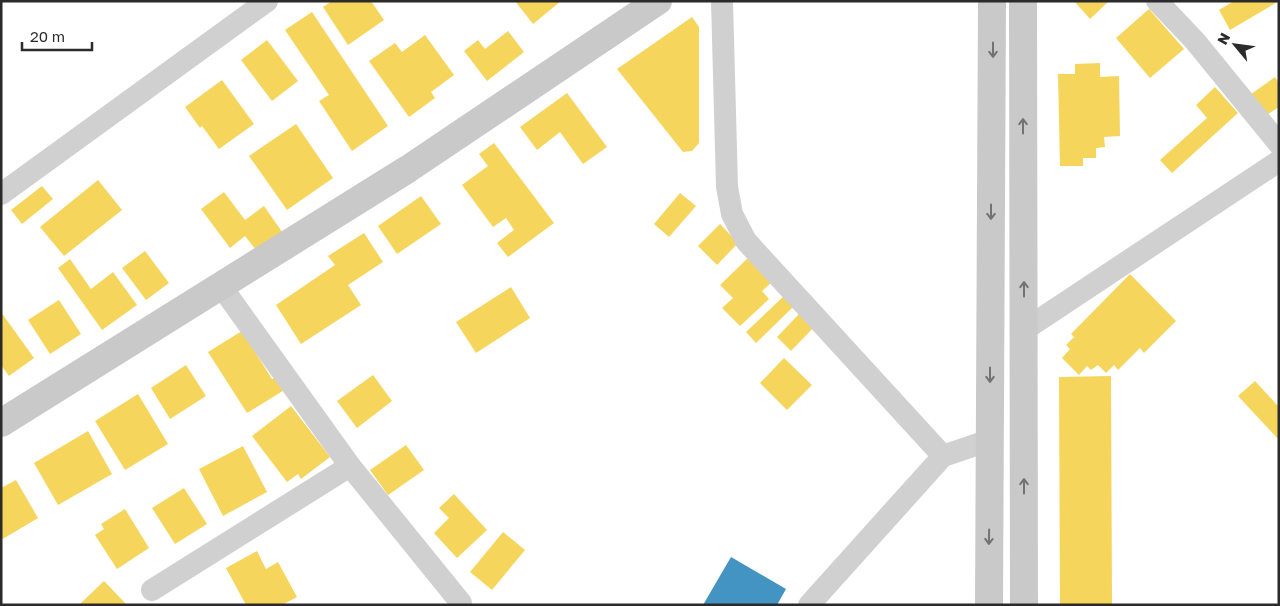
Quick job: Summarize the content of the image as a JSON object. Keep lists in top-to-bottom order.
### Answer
{
  "scale_bar": "20 m",
  "north": "top left"
}
